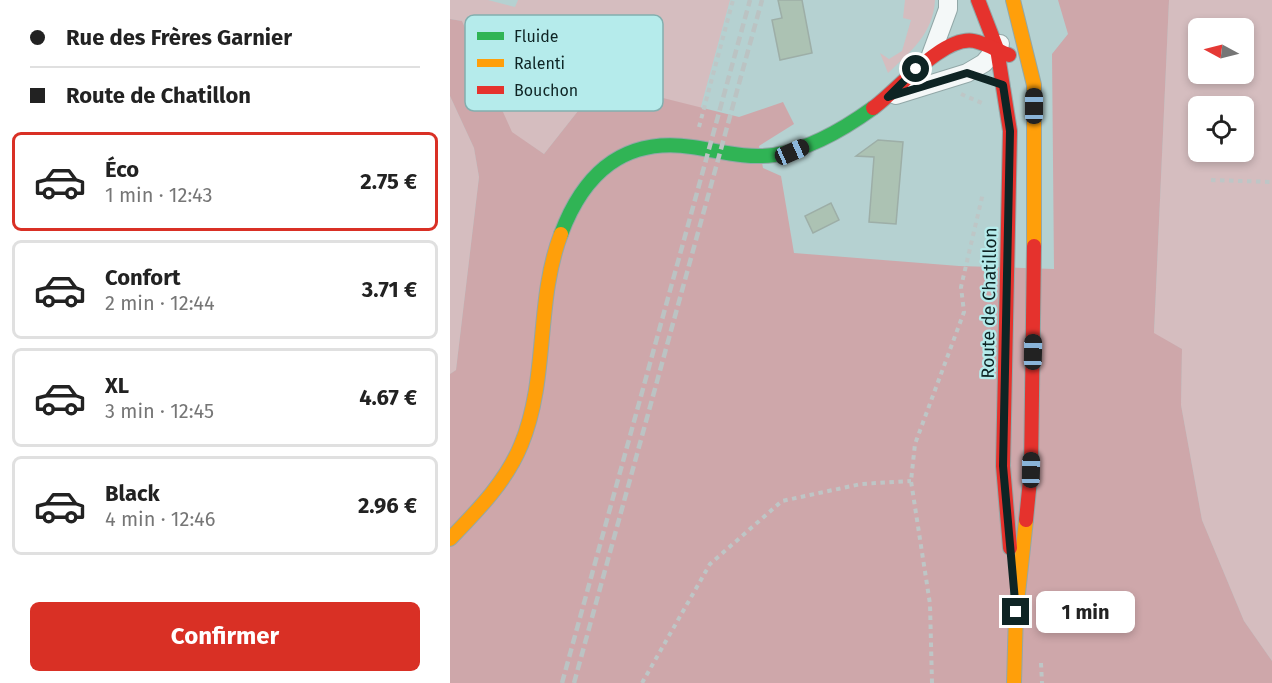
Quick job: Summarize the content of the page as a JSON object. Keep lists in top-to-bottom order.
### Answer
{
  "streets": {
    "main road": ["Route de Chatillon"]
  },
  "legend": ["Fluide", "Ralenti", "Bouchon"],
  "north": "left",
  "page": {
    "banner": ["Rue des Frères Garnier", "Route de Chatillon"],
    "list": [
      {
        "name": "Éco",
        "note": "1 min · 12:43",
        "value": "2.75 €"
      },
      {
        "name": "Confort",
        "note": "2 min · 12:44",
        "value": "3.71 €"
      },
      {
        "name": "XL",
        "note": "3 min · 12:45",
        "value": "4.67 €"
      },
      {
        "name": "Black",
        "note": "4 min · 12:46",
        "value": "2.96 €"
      }
    ],
    "buttons": "Confirmer",
    "bubble": "1 min"
  }
}
